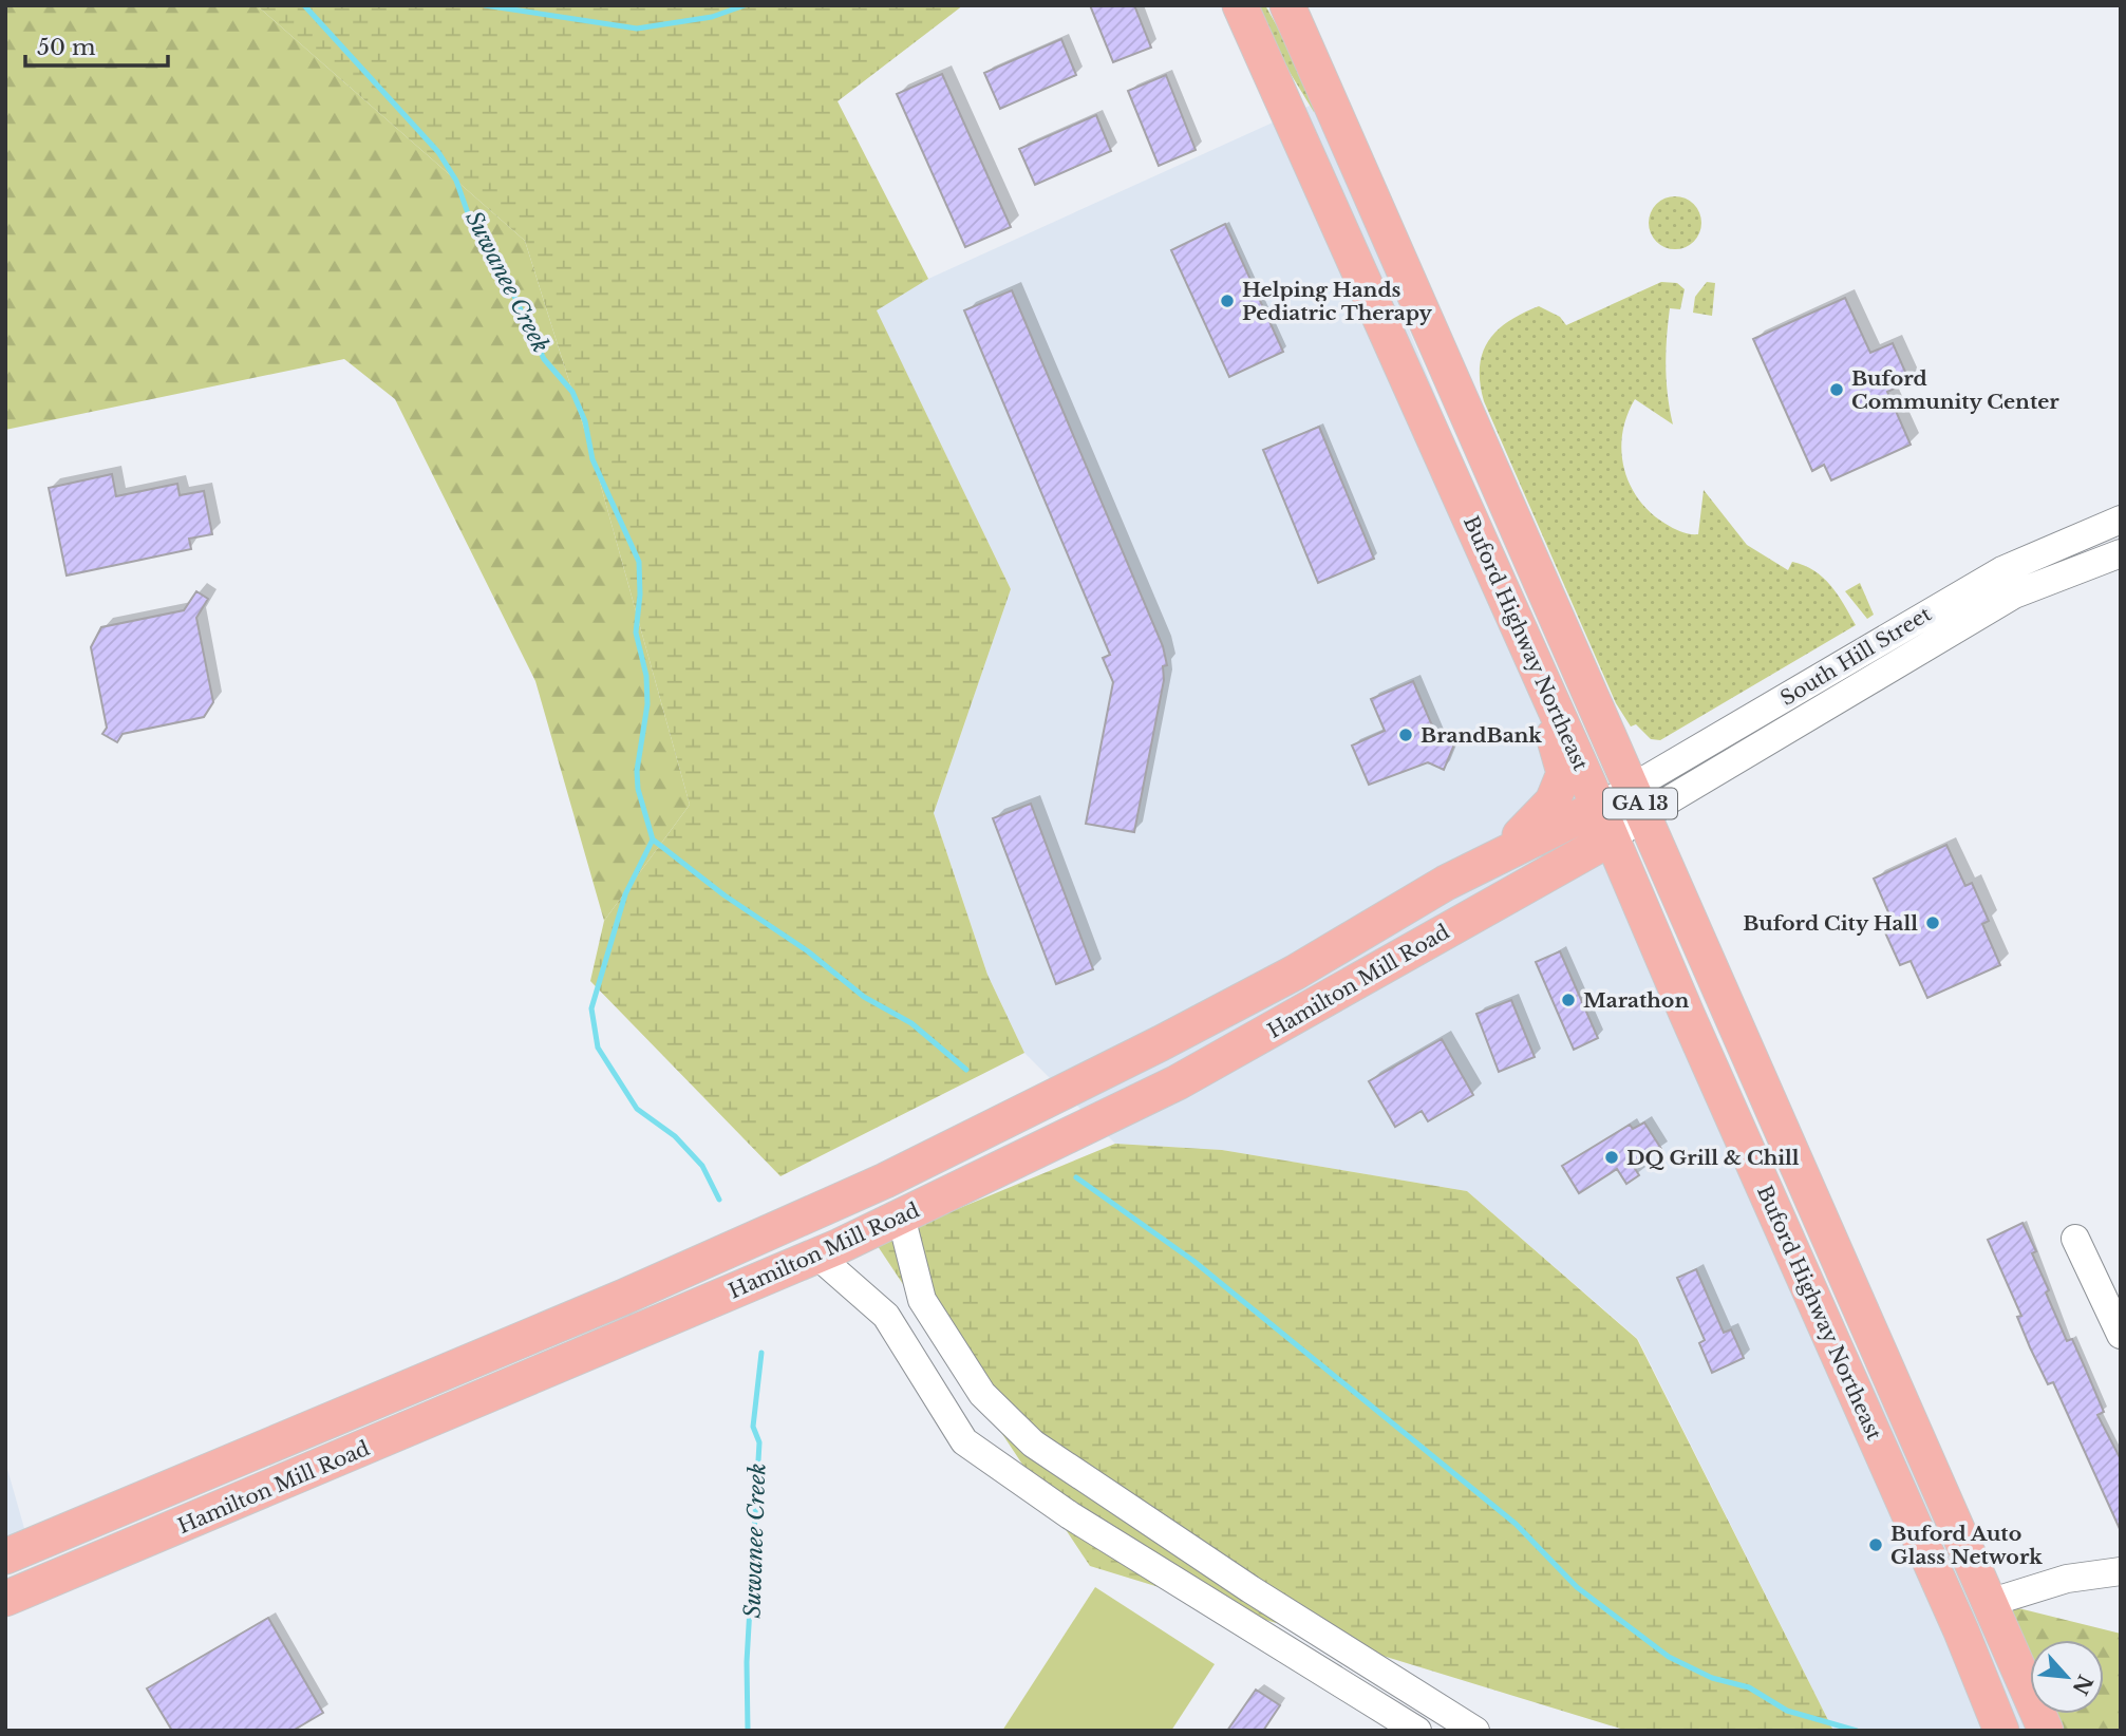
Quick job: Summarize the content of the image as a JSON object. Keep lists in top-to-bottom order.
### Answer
{
  "streets": {
    "main road": ["Buford Highway Northeast", "GA 13", "Hamilton Mill Road"],
    "street": ["South Hill Street"]
  },
  "crossings": [
    ["Buford Highway Northeast", "South Hill Street"],
    ["Buford Highway Northeast", "Hamilton Mill Road"],
    ["South Hill Street", "Hamilton Mill Road"]
  ],
  "water": ["Suwanee Creek"],
  "places": [
    "Helping Hands Pediatric Therapy",
    "Buford Community Center",
    "BrandBank",
    "Buford City Hall",
    "Marathon",
    "DQ Grill & Chill",
    "Buford Auto Glass Network"
  ],
  "scale_bar": "50 m",
  "north": "bottom right"
}
